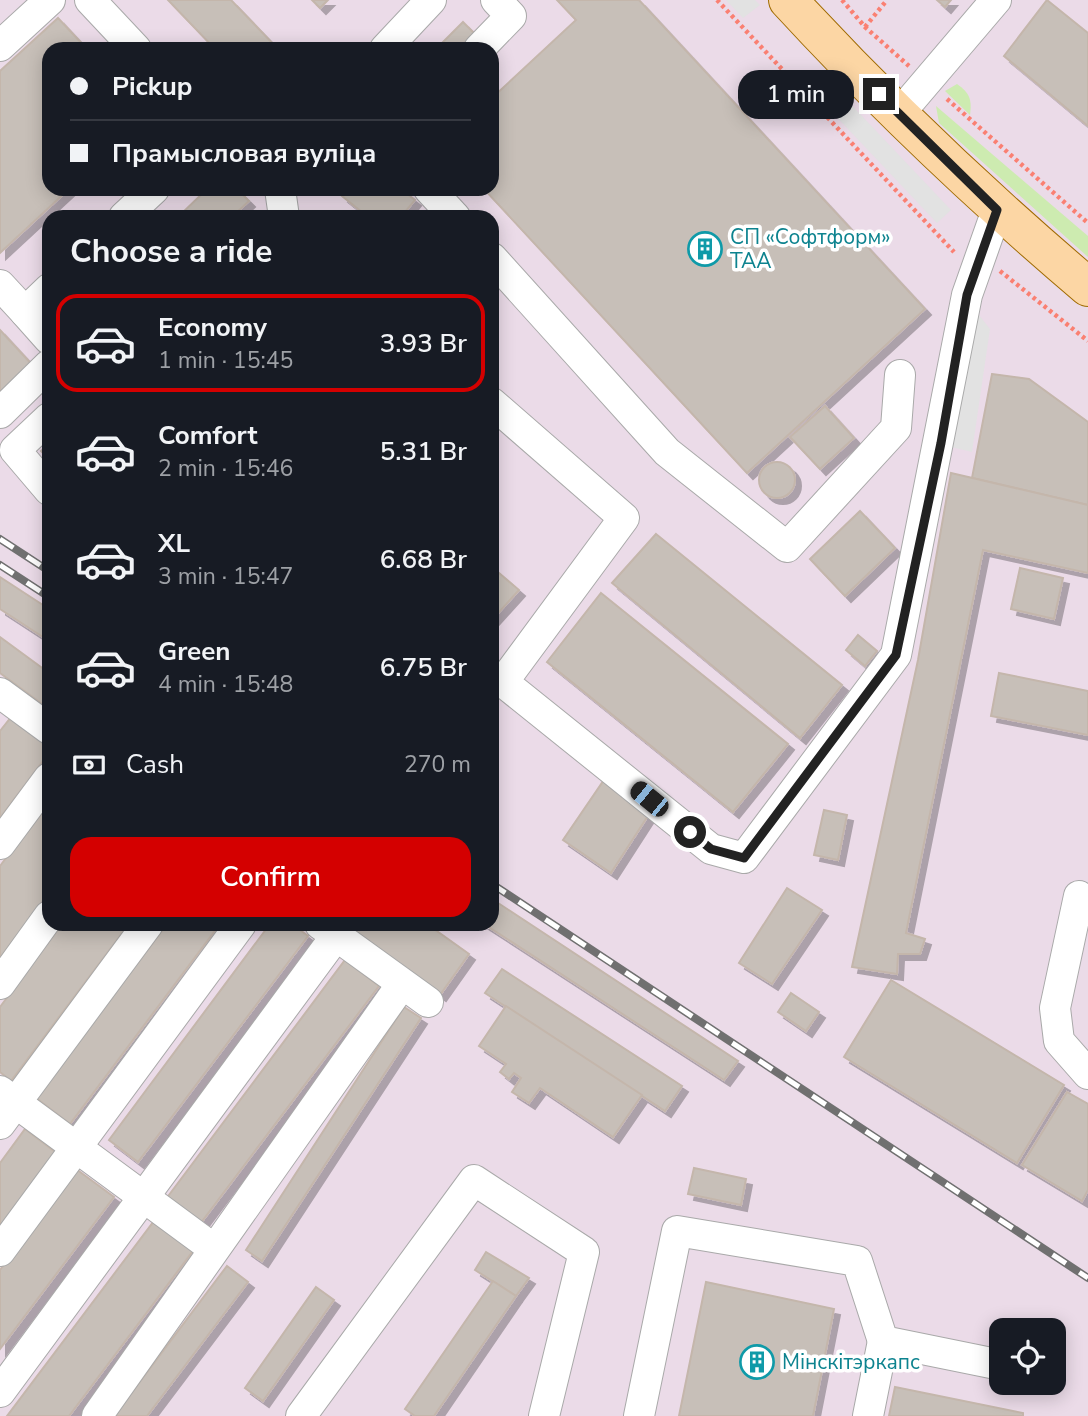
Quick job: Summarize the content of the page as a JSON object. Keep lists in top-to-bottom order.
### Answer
{
  "places": {
    "building": ["СП «Софтформ» ТАА", "Мінскітэркапс"]
  },
  "page": {
    "banner": ["Pickup", "Прамысловая вуліца"],
    "bubble": "1 min",
    "heading": "Choose a ride",
    "list": [
      {
        "name": "Economy",
        "note": "1 min · 15:45",
        "value": "3.93 Br"
      },
      {
        "name": "Comfort",
        "note": "2 min · 15:46",
        "value": "5.31 Br"
      },
      {
        "name": "XL",
        "note": "3 min · 15:47",
        "value": "6.68 Br"
      },
      {
        "name": "Green",
        "note": "4 min · 15:48",
        "value": "6.75 Br"
      }
    ],
    "pay": ["Cash", "270 m"],
    "buttons": "Confirm"
  }
}
